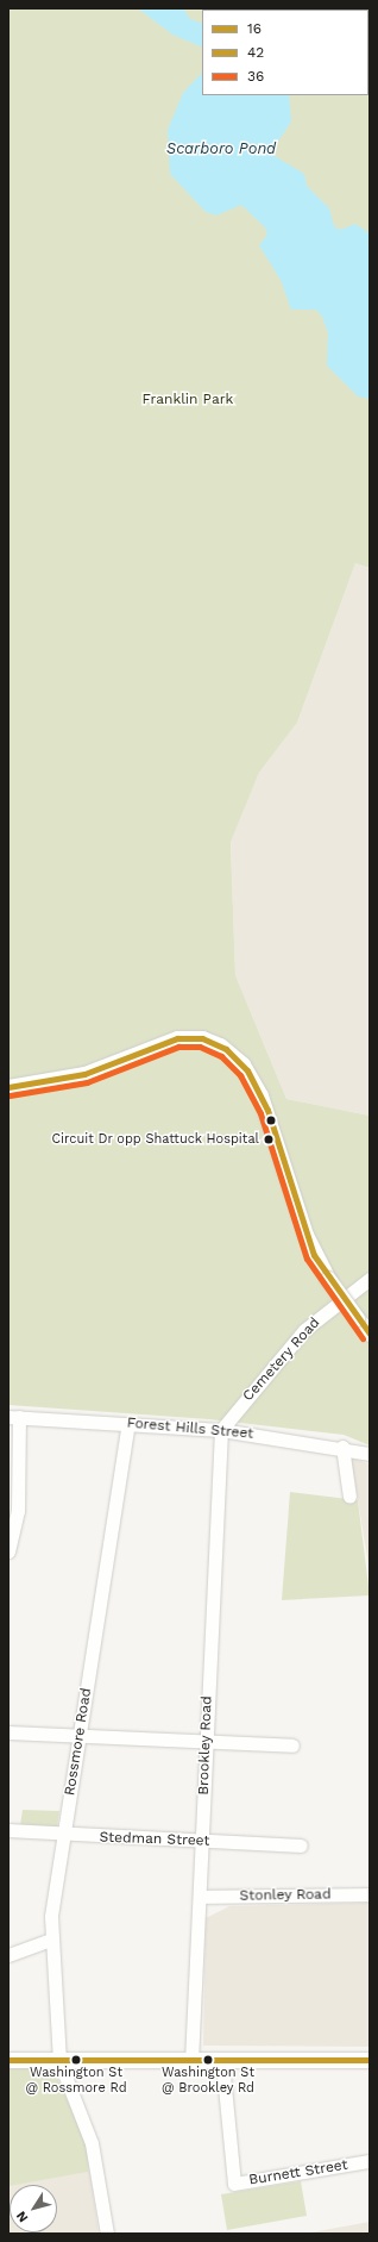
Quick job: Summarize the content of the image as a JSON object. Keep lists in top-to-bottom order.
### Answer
{
  "streets": {
    "street": [
      "Cemetery Road",
      "Forest Hills Street",
      "Rossmore Road",
      "Brookley Road",
      "Stedman Street",
      "Stonley Road",
      "Burnett Street"
    ]
  },
  "crossings": [
    ["Cemetery Road", "Forest Hills Street"],
    ["Cemetery Road", "Brookley Road"],
    ["Forest Hills Street", "Rossmore Road"],
    ["Forest Hills Street", "Brookley Road"],
    ["Rossmore Road", "Stedman Street"],
    ["Brookley Road", "Stedman Street"],
    ["Brookley Road", "Stonley Road"]
  ],
  "water": ["Scarboro Pond"],
  "parks": ["Franklin Park"],
  "places": ["Circuit Dr opp Shattuck Hospital", "Washington St @ Rossmore Rd", "Washington St @ Brookley Rd"],
  "lines": ["transit line 16", "transit line 36", "transit line 42"],
  "legend": ["16", "42", "36"],
  "north": "bottom left"
}
